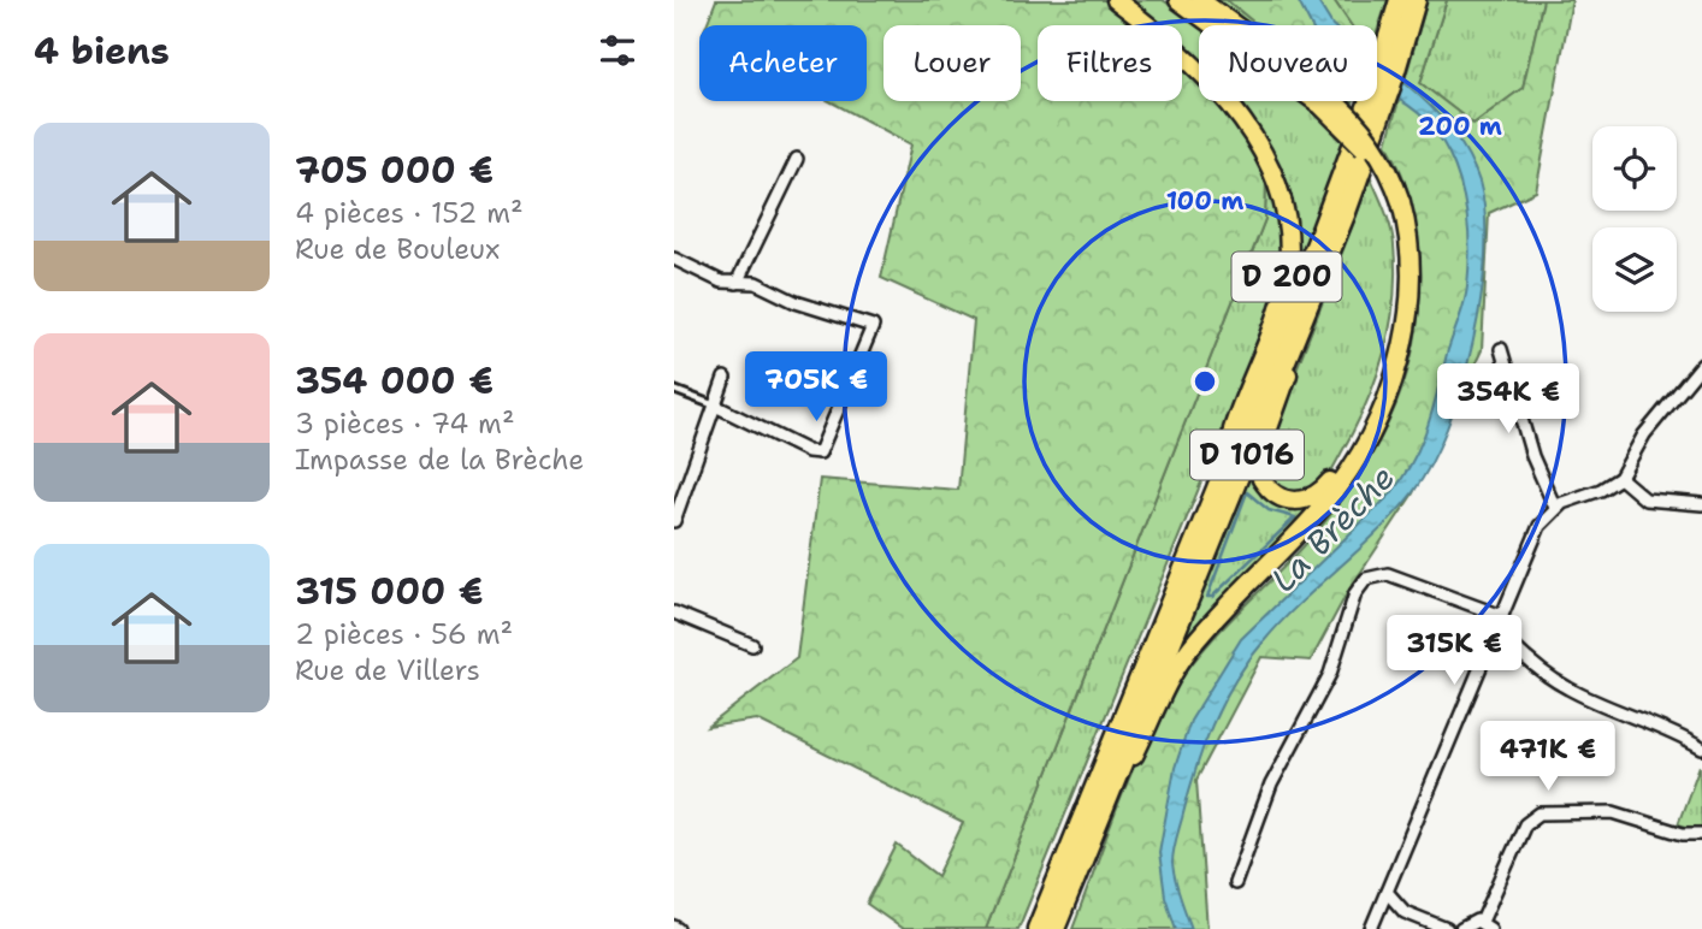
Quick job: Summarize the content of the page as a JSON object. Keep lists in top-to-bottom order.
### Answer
{
  "streets": {
    "highway": ["D 1016"],
    "main road": ["D 200"]
  },
  "crossings": [
    ["D 200", "D 1016"]
  ],
  "water": ["La Brèche"],
  "page": {
    "heading": "4 biens",
    "chip": [
      "Acheter",
      "Louer",
      "Filtres",
      "Nouveau"
    ],
    "list": [
      {
        "name": "705 000 €",
        "note": "4 pièces · 152 m² · Rue de Bouleux"
      },
      {
        "name": "354 000 €",
        "note": "3 pièces · 74 m² · Impasse de la Brèche"
      },
      {
        "name": "315 000 €",
        "note": "2 pièces · 56 m² · Rue de Villers"
      }
    ],
    "price": [
      "705K €",
      "354K €",
      "315K €",
      "471K €"
    ]
  },
  "rings": ["200 m", "100 m"]
}
